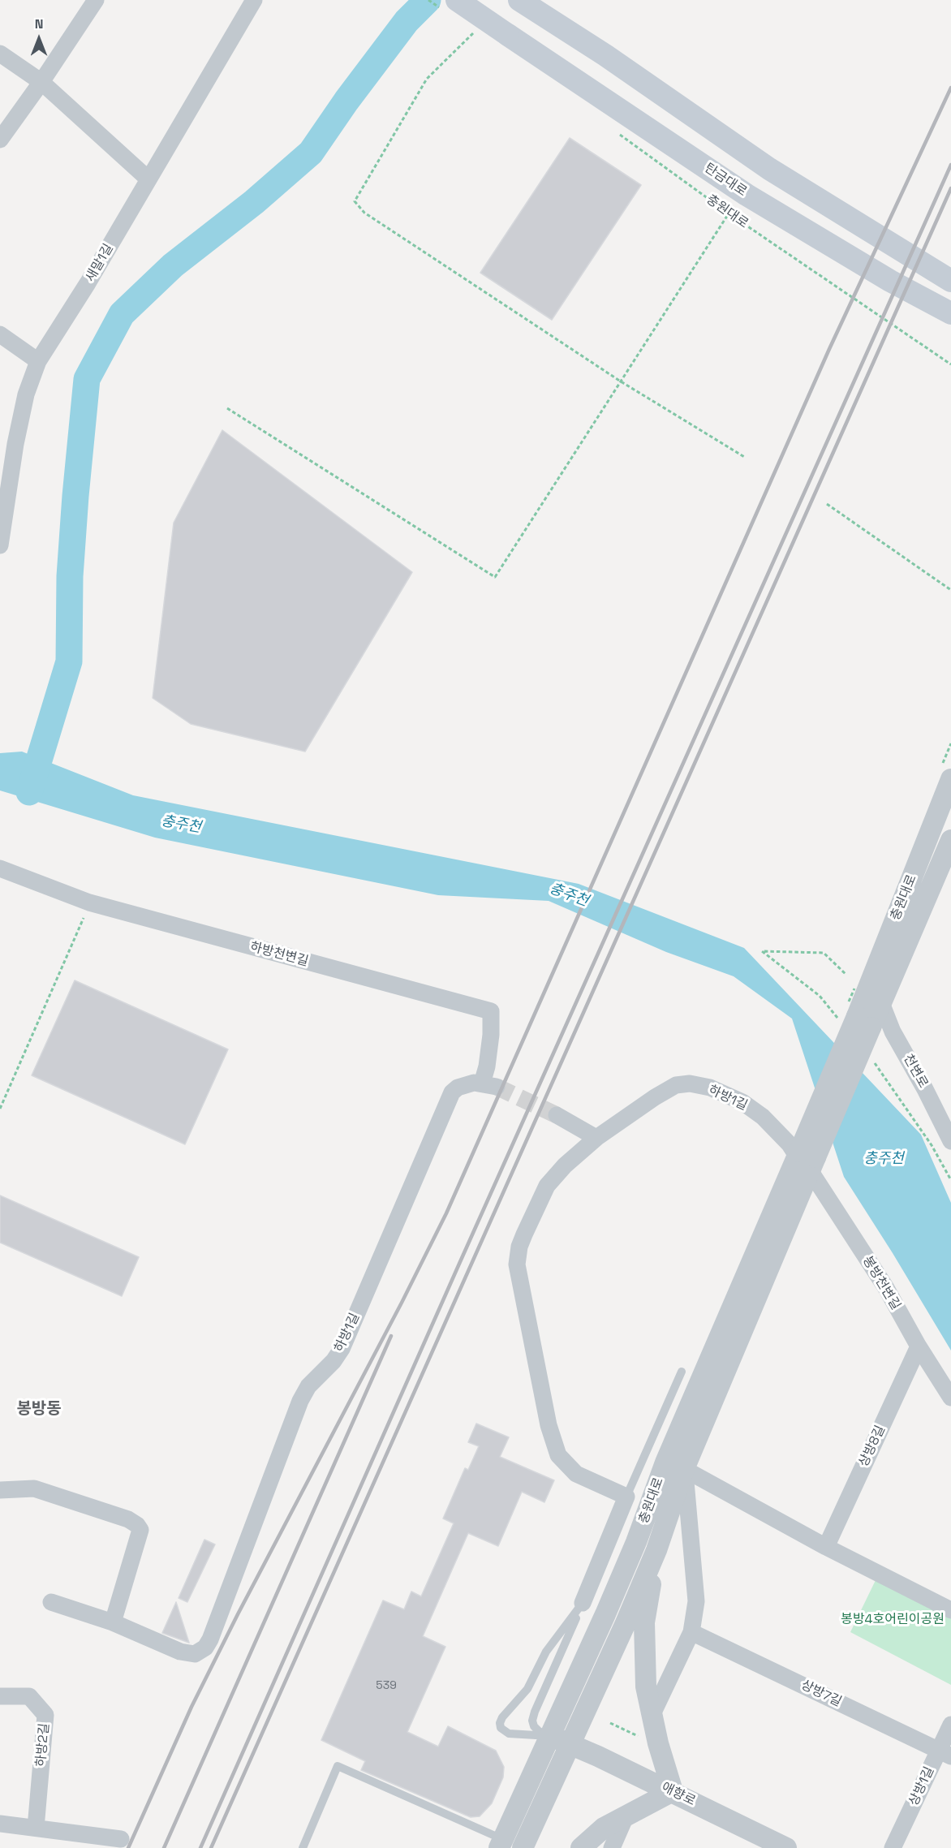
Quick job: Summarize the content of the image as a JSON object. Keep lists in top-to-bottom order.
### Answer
{
  "streets": {
    "main road": ["탄금대로"],
    "street": [
      "충원대로",
      "새말1길",
      "하방천변길",
      "천변로",
      "하방1길",
      "봉방천변길",
      "상방8길",
      "상방7길",
      "하방2길",
      "상방1길",
      "애향로"
    ]
  },
  "crossings": [
    ["충원대로", "천변로"],
    ["충원대로", "하방1길"],
    ["충원대로", "봉방천변길"],
    ["충원대로", "애향로"],
    ["하방천변길", "하방1길"],
    ["하방1길", "봉방천변길"],
    ["봉방천변길", "상방8길"],
    ["상방7길", "상방1길"]
  ],
  "districts": ["봉방동"],
  "water": ["충주천"],
  "parks": ["봉방4호어린이공원"],
  "house_numbers": ["539"],
  "north": "top"
}
